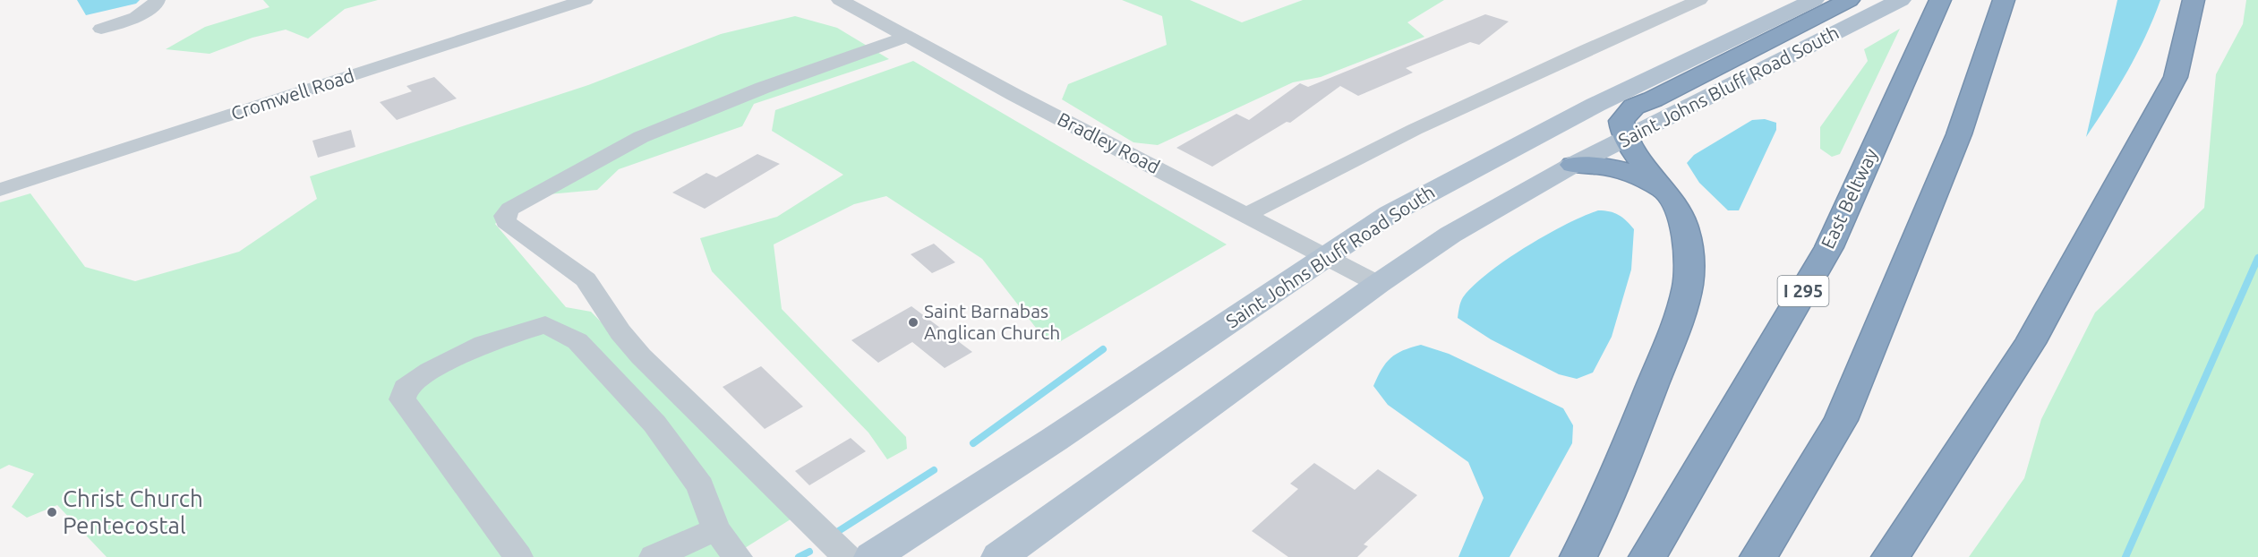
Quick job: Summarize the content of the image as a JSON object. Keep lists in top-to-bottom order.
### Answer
{
  "streets": {
    "highway": ["East Beltway", "I 295"],
    "main road": ["Saint Johns Bluff Road South"],
    "street": ["Cromwell Road", "Bradley Road"]
  },
  "crossings": [
    ["Saint Johns Bluff Road South", "Bradley Road"]
  ],
  "places": ["Saint Barnabas Anglican Church", "Christ Church Pentecostal"]
}
